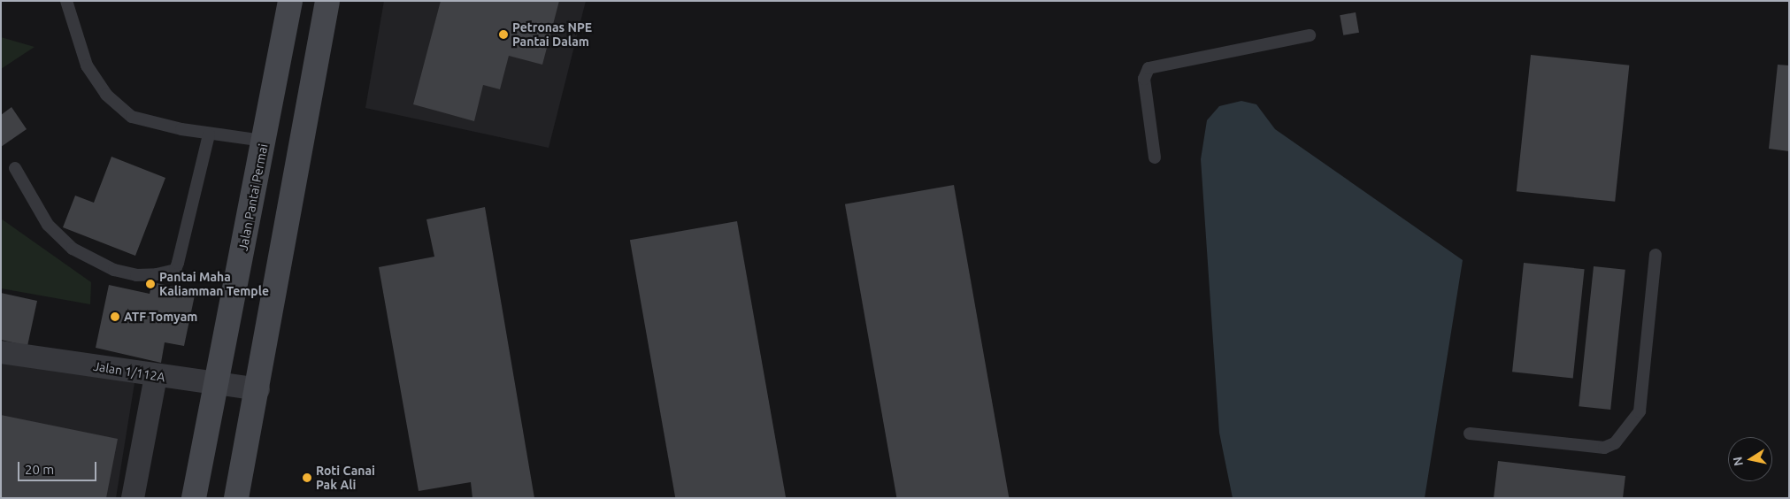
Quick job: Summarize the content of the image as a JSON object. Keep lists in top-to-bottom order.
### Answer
{
  "streets": {
    "main road": ["Jalan Pantai Permai"],
    "street": ["Jalan 1/112A"]
  },
  "crossings": [
    ["Jalan Pantai Permai", "Jalan 1/112A"]
  ],
  "places": [
    "Petronas NPE Pantai Dalam",
    "Pantai Maha Kaliamman Temple",
    "ATF Tomyam",
    "Roti Canai Pak Ali"
  ],
  "scale_bar": "20 m",
  "north": "left"
}
